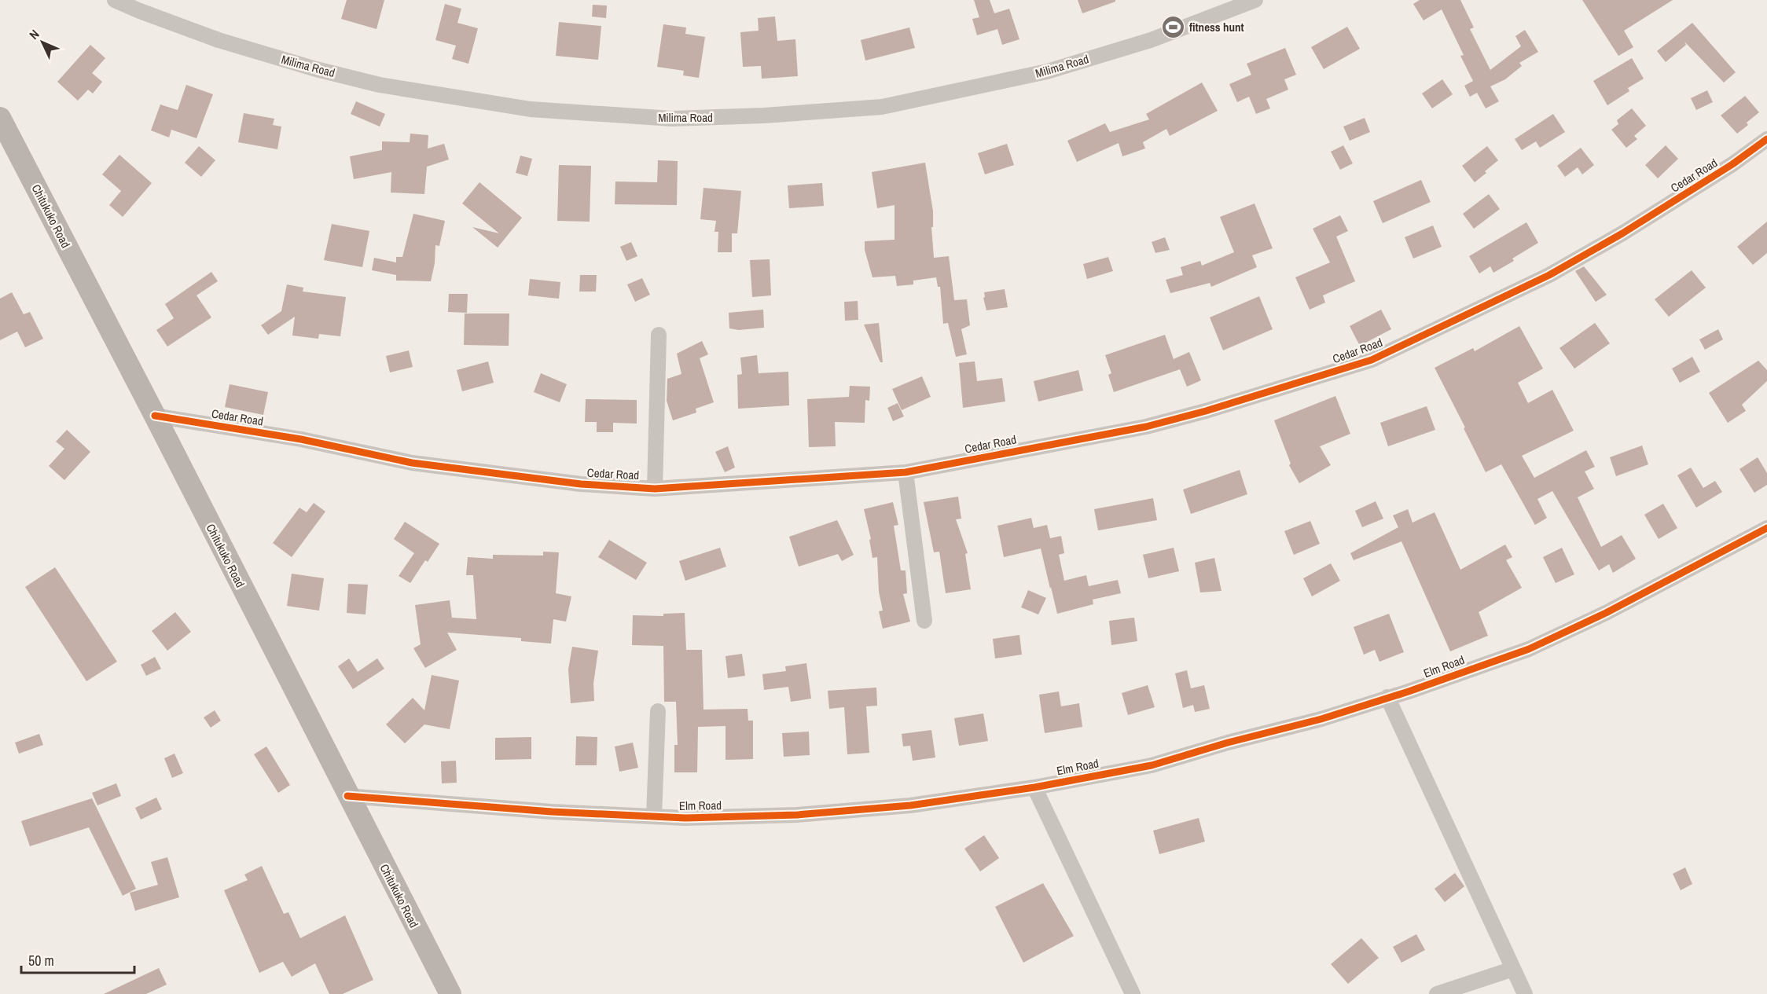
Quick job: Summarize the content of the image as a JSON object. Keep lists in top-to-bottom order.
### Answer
{
  "streets": {
    "street": [
      "Milima Road",
      "Cedar Road",
      "Chitukuko Road",
      "Elm Road"
    ]
  },
  "crossings": [
    ["Cedar Road", "Chitukuko Road"],
    ["Chitukuko Road", "Elm Road"]
  ],
  "places": {
    "sports": ["fitness hunt"]
  },
  "scale_bar": "50 m",
  "north": "top left"
}
